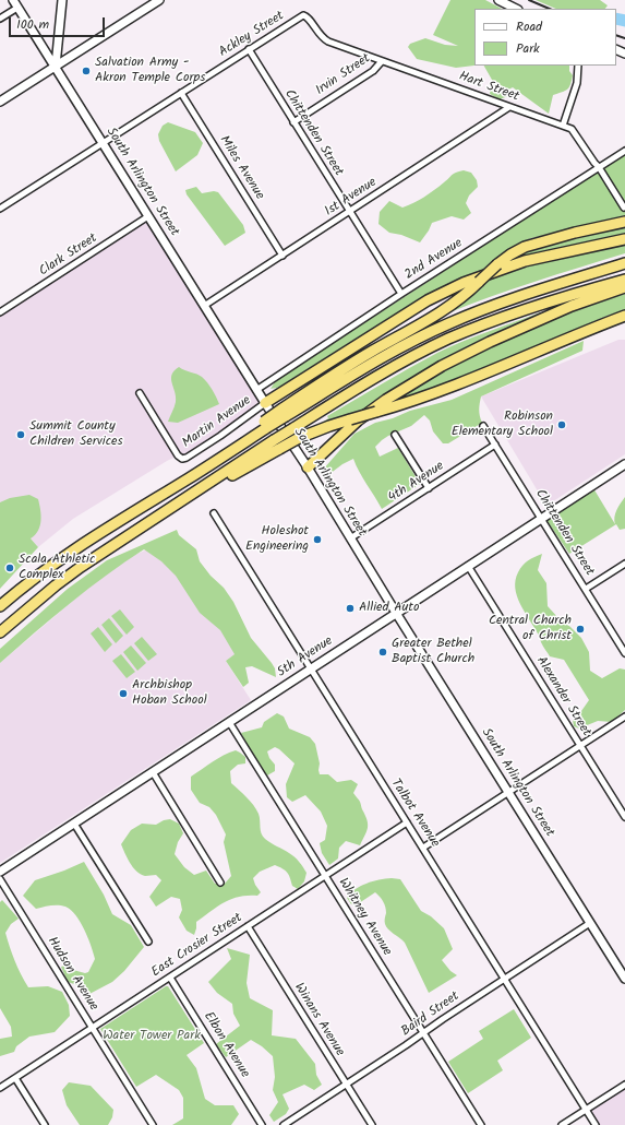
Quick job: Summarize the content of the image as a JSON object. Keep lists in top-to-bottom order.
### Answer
{
  "streets": {
    "main road": ["South Arlington Street", "5th Avenue"],
    "street": [
      "Ackley Street",
      "Irvin Street",
      "Hart Street",
      "Chittenden Street",
      "Miles Avenue",
      "1st Avenue",
      "Clark Street",
      "2nd Avenue",
      "Martin Avenue",
      "4th Avenue",
      "Alexander Street",
      "Talbot Avenue",
      "Whitney Avenue",
      "East Crosier Street",
      "Hudson Avenue",
      "Baird Street",
      "Winans Avenue",
      "Elbon Avenue"
    ]
  },
  "crossings": [
    ["Ackley Street", "Hart Street"],
    ["Ackley Street", "Chittenden Street"],
    ["Ackley Street", "Miles Avenue"],
    ["Ackley Street", "South Arlington Street"],
    ["Irvin Street", "Hart Street"],
    ["Irvin Street", "Chittenden Street"],
    ["Hart Street", "1st Avenue"],
    ["Hart Street", "2nd Avenue"],
    ["Chittenden Street", "1st Avenue"],
    ["Chittenden Street", "2nd Avenue"],
    ["Chittenden Street", "4th Avenue"],
    ["Chittenden Street", "5th Avenue"],
    ["Miles Avenue", "1st Avenue"],
    ["South Arlington Street", "1st Avenue"],
    ["South Arlington Street", "Clark Street"],
    ["South Arlington Street", "2nd Avenue"],
    ["South Arlington Street", "Martin Avenue"],
    ["South Arlington Street", "4th Avenue"],
    ["South Arlington Street", "5th Avenue"],
    ["South Arlington Street", "Baird Street"],
    ["5th Avenue", "Alexander Street"],
    ["5th Avenue", "Talbot Avenue"],
    ["5th Avenue", "Whitney Avenue"],
    ["Talbot Avenue", "East Crosier Street"],
    ["Talbot Avenue", "Baird Street"],
    ["Whitney Avenue", "East Crosier Street"],
    ["Whitney Avenue", "Baird Street"],
    ["East Crosier Street", "Hudson Avenue"],
    ["East Crosier Street", "Winans Avenue"],
    ["East Crosier Street", "Elbon Avenue"],
    ["Baird Street", "Winans Avenue"]
  ],
  "parks": ["Water Tower Park"],
  "places": [
    "Salvation Army - Akron Temple Corps",
    "Robinson Elementary School",
    "Summit County Children Services",
    "Holeshot Engineering",
    "Scala Athletic Complex",
    "Allied Auto",
    "Central Church of Christ",
    "Greater Bethel Baptist Church",
    "Archbishop Hoban School"
  ],
  "legend": ["Road", "Park"],
  "scale_bar": "100 m"
}
